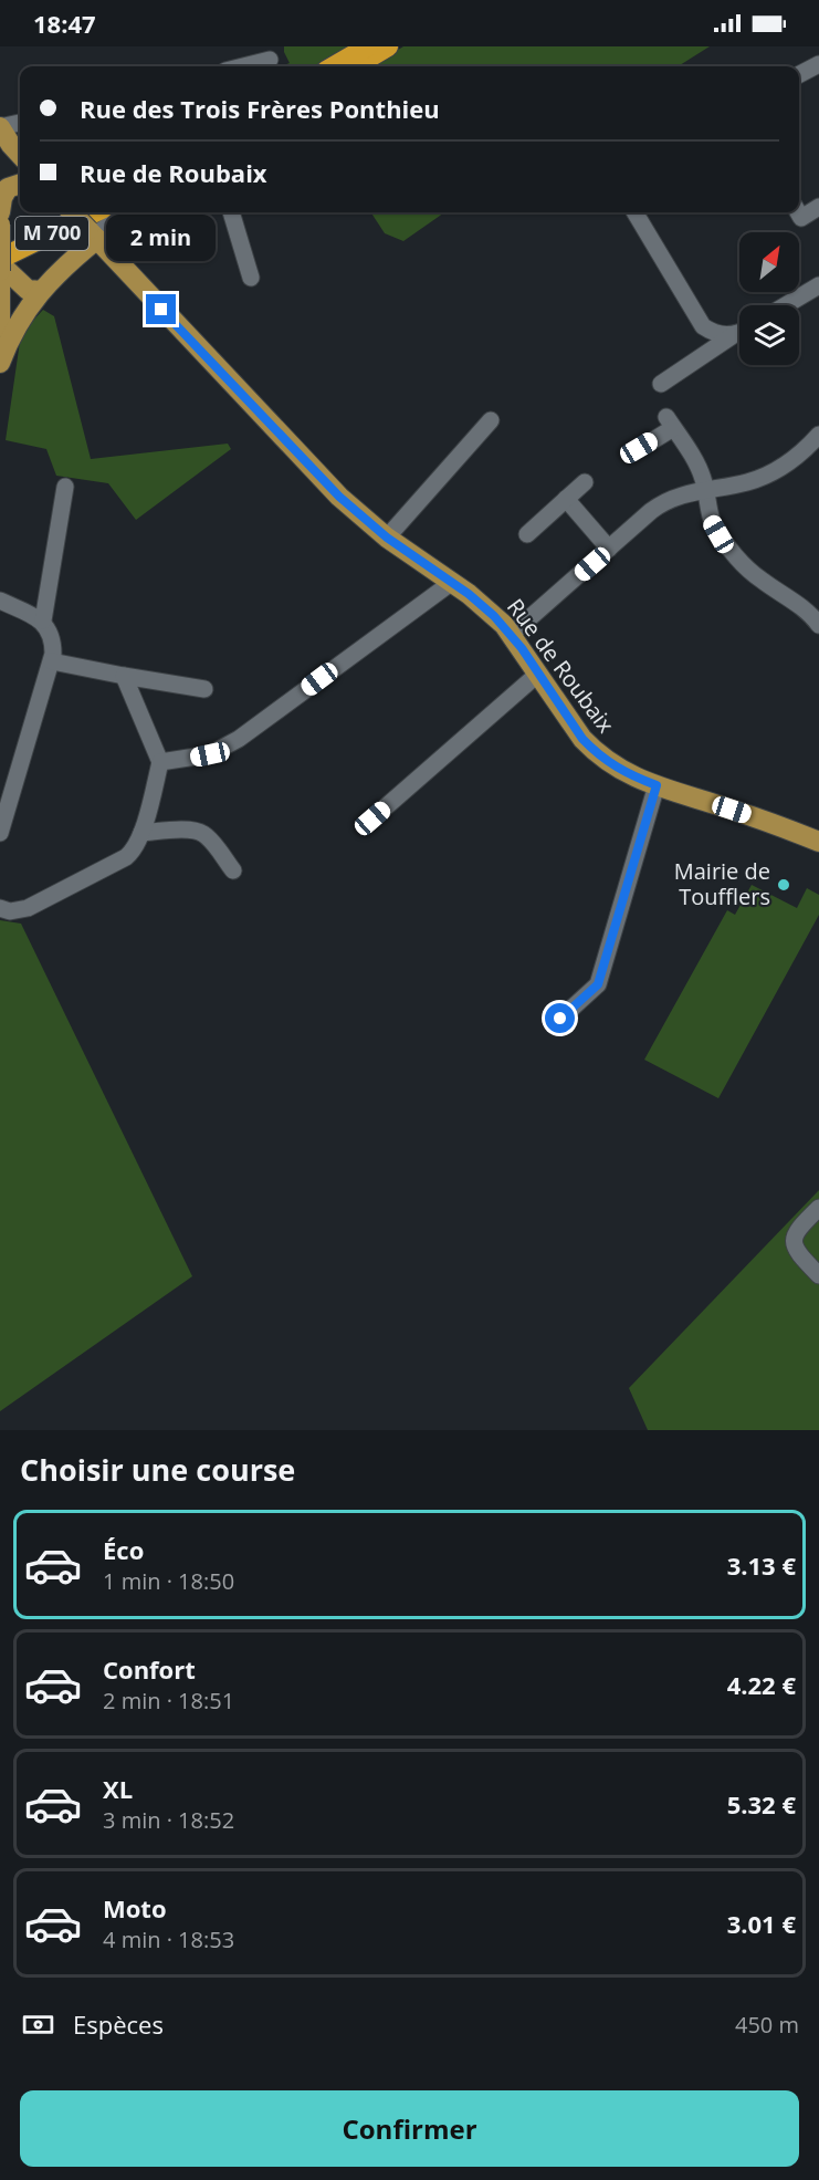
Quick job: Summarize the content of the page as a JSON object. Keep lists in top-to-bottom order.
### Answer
{
  "streets": {
    "highway": ["M 700"],
    "main road": ["Rue de Roubaix"]
  },
  "places": ["Mairie de Toufflers"],
  "north": "top right",
  "page": {
    "status": "18:47",
    "banner": ["Rue des Trois Frères Ponthieu", "Rue de Roubaix"],
    "bubble": "2 min",
    "heading": "Choisir une course",
    "list": [
      {
        "name": "Éco",
        "note": "1 min · 18:50",
        "value": "3.13 €"
      },
      {
        "name": "Confort",
        "note": "2 min · 18:51",
        "value": "4.22 €"
      },
      {
        "name": "XL",
        "note": "3 min · 18:52",
        "value": "5.32 €"
      },
      {
        "name": "Moto",
        "note": "4 min · 18:53",
        "value": "3.01 €"
      }
    ],
    "pay": ["Espèces", "450 m"],
    "buttons": "Confirmer"
  }
}
